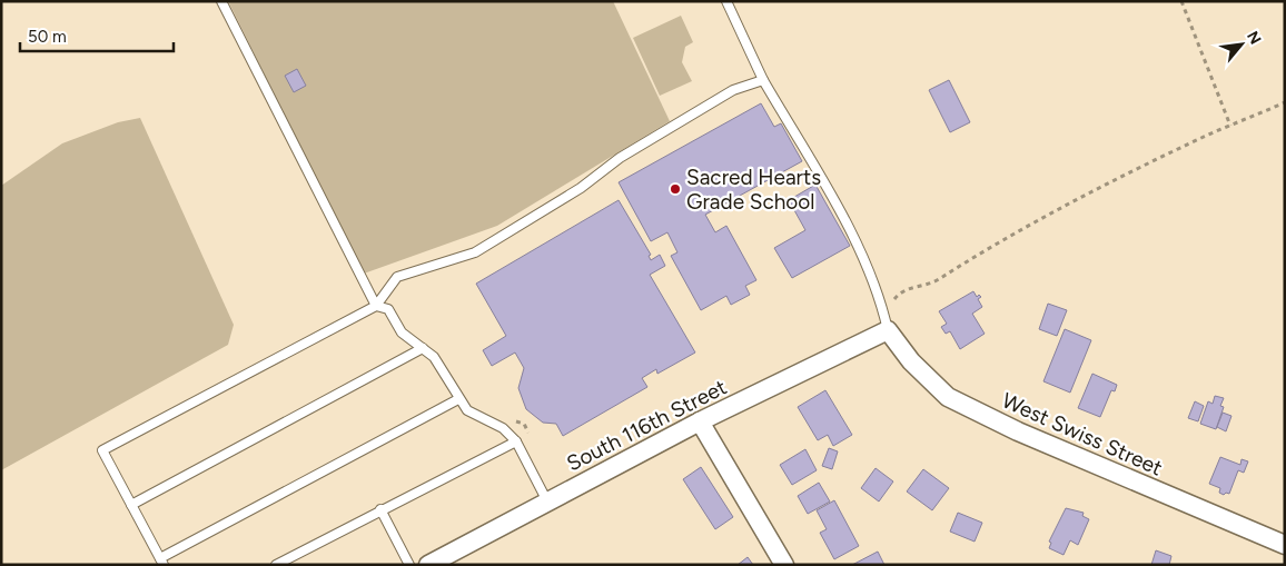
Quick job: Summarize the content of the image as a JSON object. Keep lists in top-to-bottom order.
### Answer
{
  "streets": {
    "street": ["South 116th Street", "West Swiss Street"]
  },
  "crossings": [
    ["South 116th Street", "West Swiss Street"]
  ],
  "places": ["Sacred Hearts Grade School"],
  "scale_bar": "50 m",
  "north": "top right"
}
